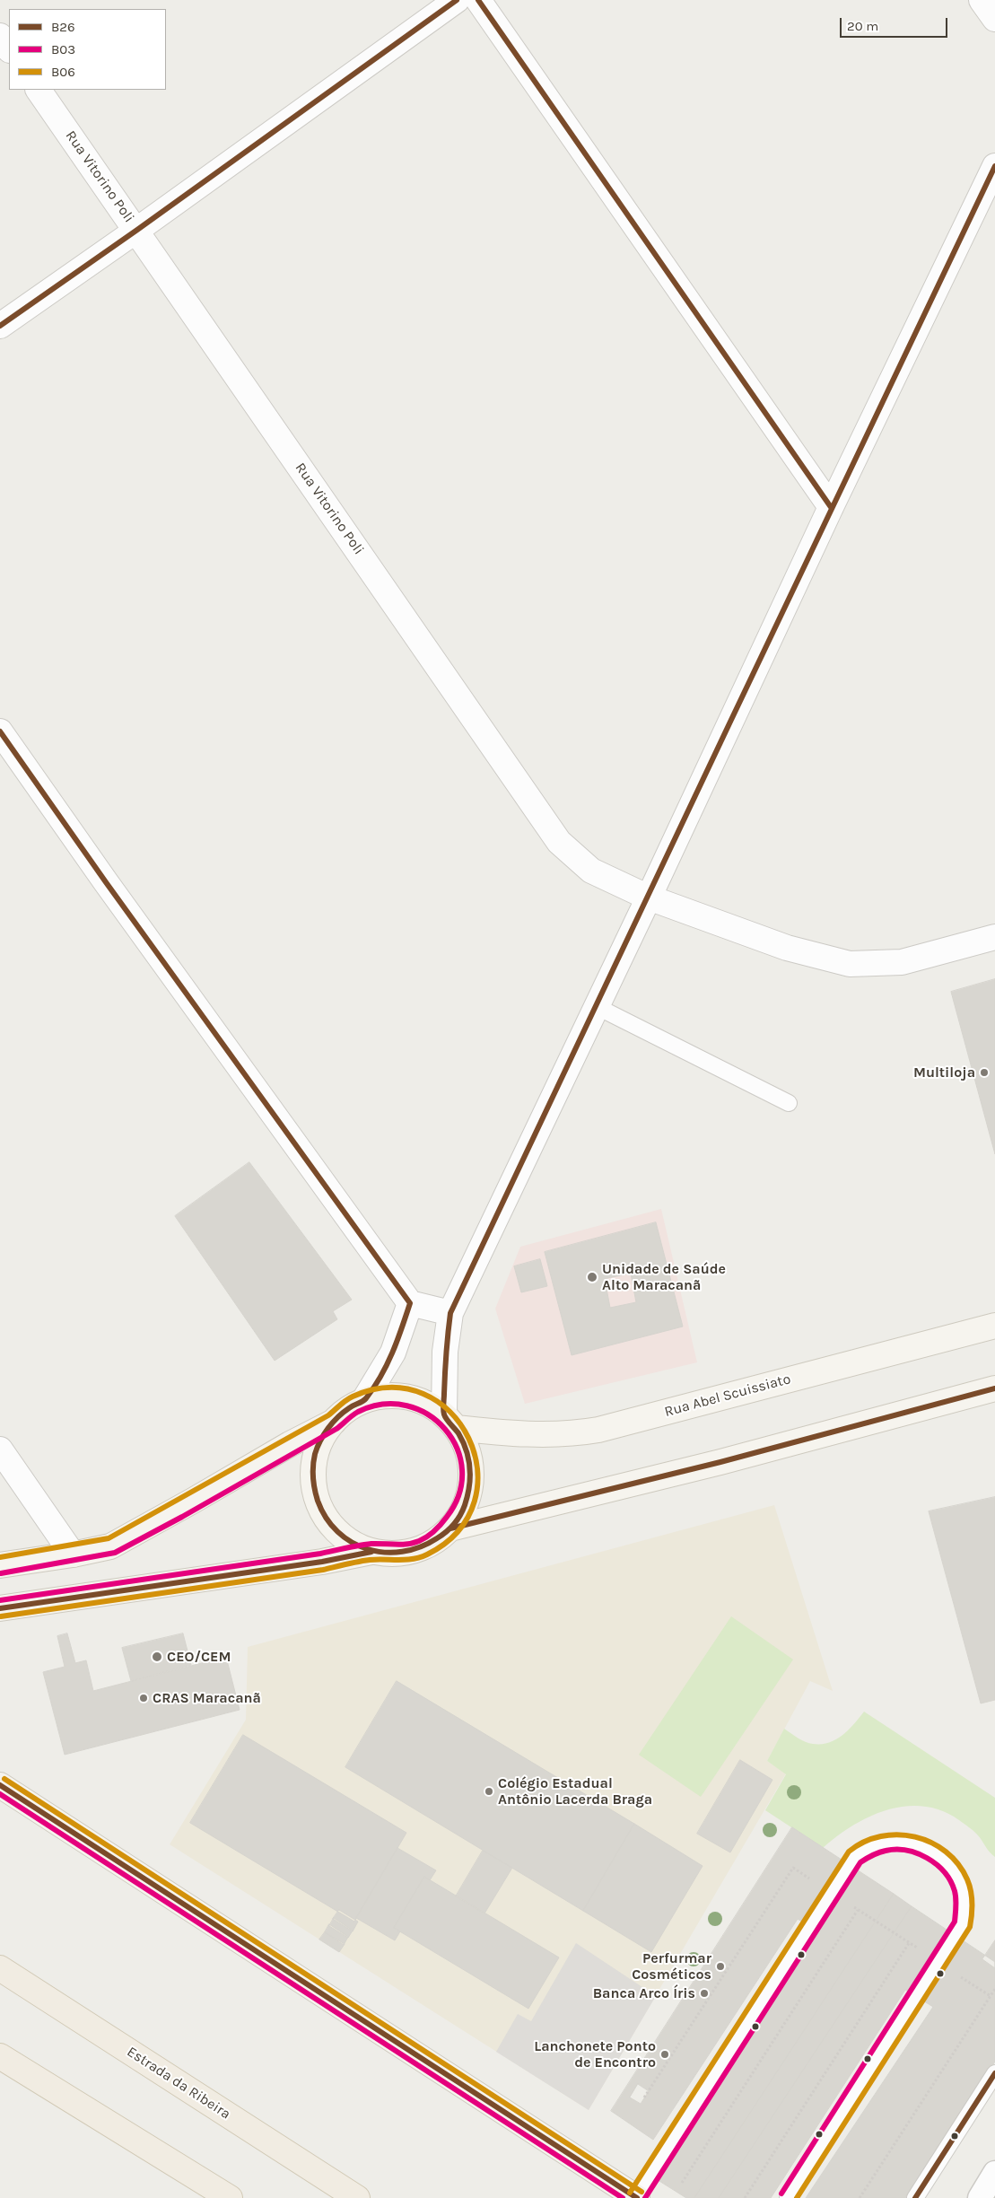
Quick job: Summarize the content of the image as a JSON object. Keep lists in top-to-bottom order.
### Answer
{
  "streets": {
    "main road": ["Rua Abel Scuissiato", "Estrada da Ribeira"],
    "street": ["Rua Vitorino Poli"]
  },
  "places": [
    "Multiloja",
    "Unidade de Saúde Alto Maracanã",
    "CEO/CEM",
    "CRAS Maracanã",
    "Colégio Estadual Antônio Lacerda Braga",
    "Perfurmar Cosméticos",
    "Banca Arco Íris",
    "Lanchonete Ponto de Encontro"
  ],
  "lines": ["transit line B26", "transit line B06", "transit line B03"],
  "legend": ["B26", "B03", "B06"],
  "scale_bar": "20 m"
}
